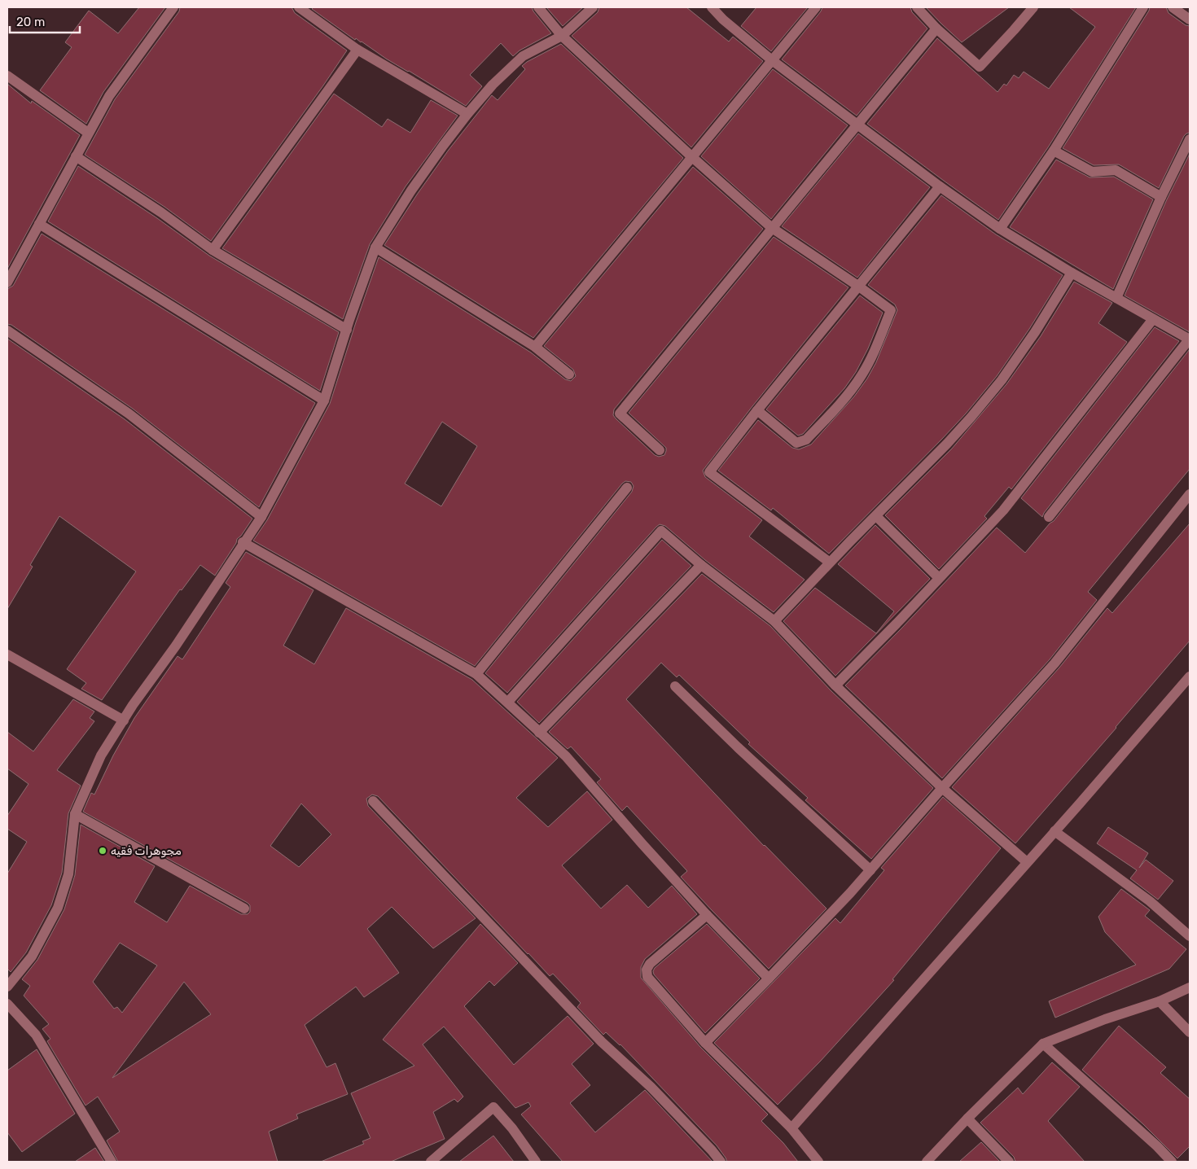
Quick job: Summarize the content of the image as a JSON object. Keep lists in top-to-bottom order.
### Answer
{
  "places": ["مجوهرات فقيه"],
  "scale_bar": "20 m"
}
